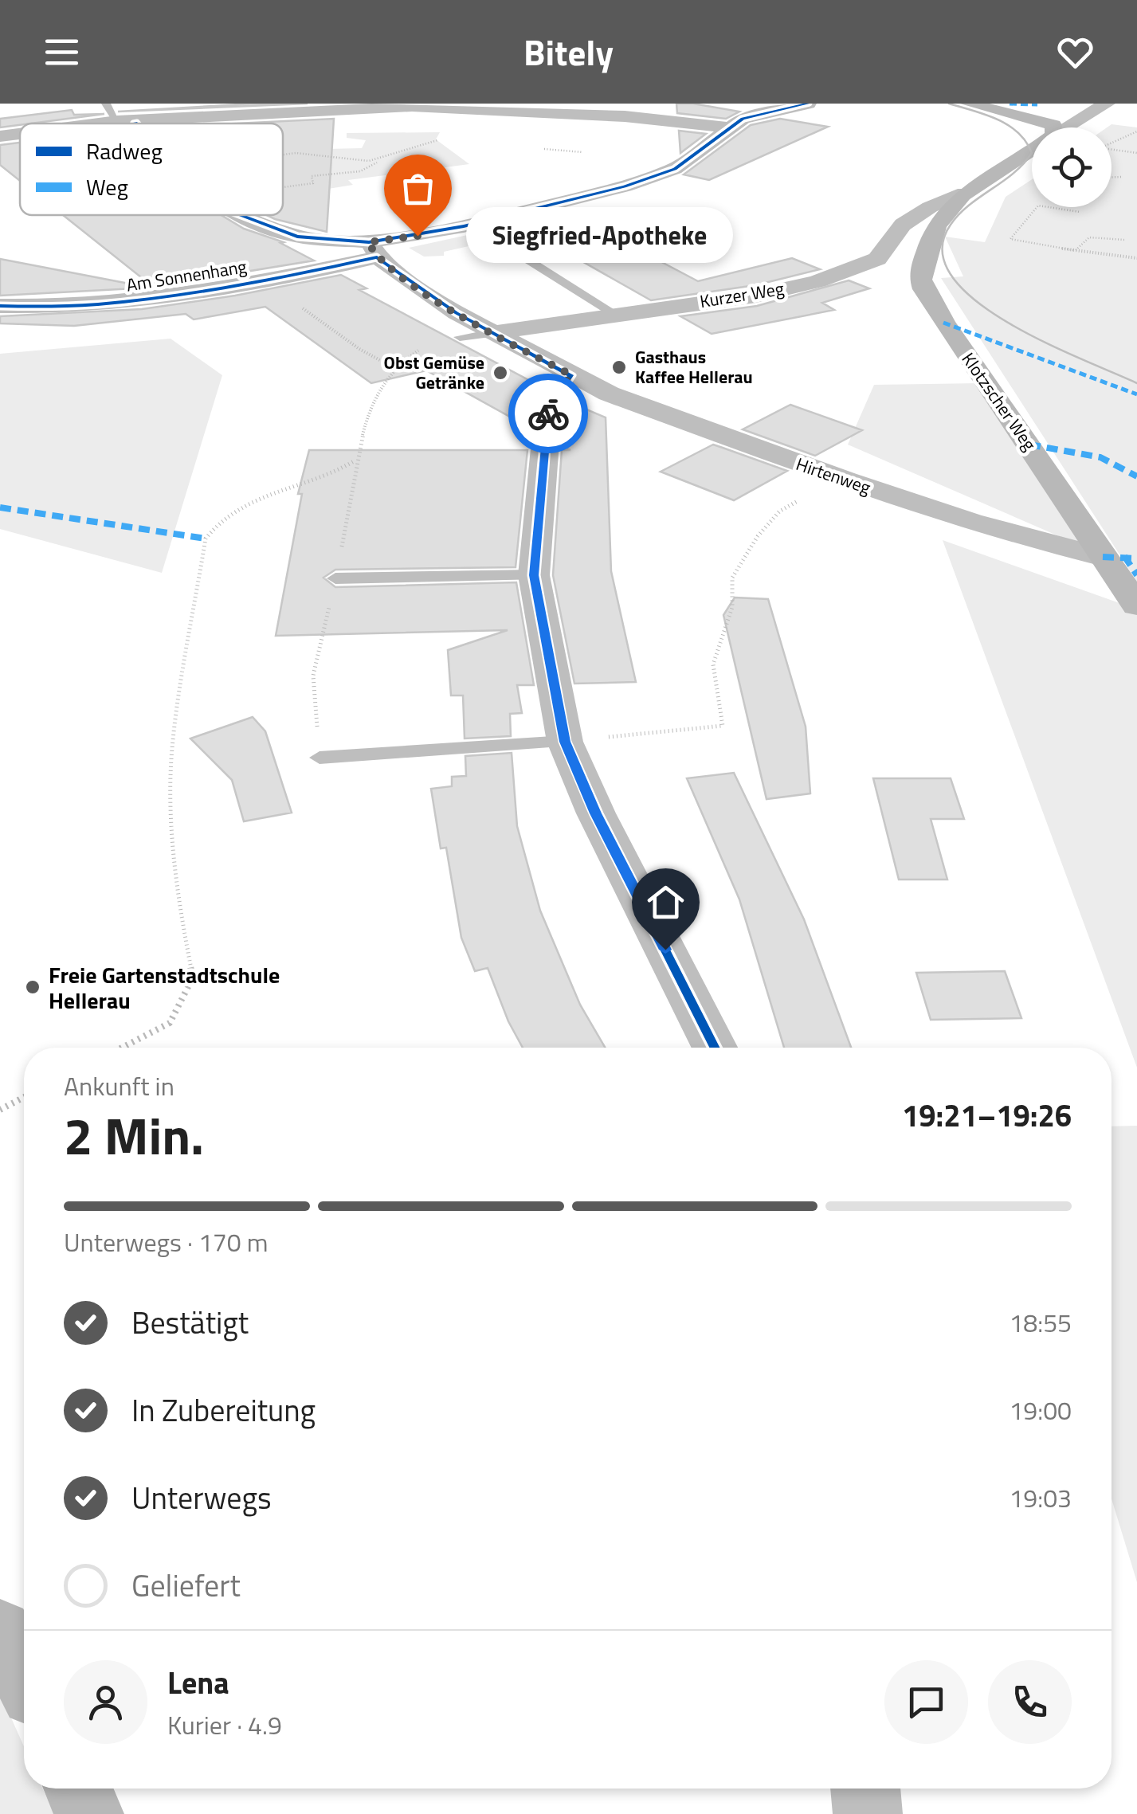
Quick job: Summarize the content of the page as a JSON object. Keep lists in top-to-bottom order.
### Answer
{
  "streets": {
    "street": [
      "Am Sonnenhang",
      "Kurzer Weg",
      "Klotzscher Weg",
      "Hirtenweg"
    ]
  },
  "crossings": [
    ["Am Sonnenhang", "Hirtenweg"],
    ["Kurzer Weg", "Klotzscher Weg"],
    ["Kurzer Weg", "Hirtenweg"],
    ["Klotzscher Weg", "Hirtenweg"]
  ],
  "places": [
    "Siegfried-Apotheke",
    "Gasthaus Kaffee Hellerau",
    "Obst Gemüse Getränke",
    "Freie Gartenstadtschule Hellerau"
  ],
  "legend": ["Radweg", "Weg"],
  "page": {
    "header": "Bitely",
    "bubble": "Siegfried-Apotheke",
    "heading": ["2 Min.", "Ankunft in", "19:21–19:26"],
    "panel": ["Lena", "Kurier · 4.9"],
    "bar": "Unterwegs · 170 m",
    "list": [
      ["Bestätigt", "18:55"],
      ["In Zubereitung", "19:00"],
      ["Unterwegs", "19:03"],
      "Geliefert"
    ]
  }
}
